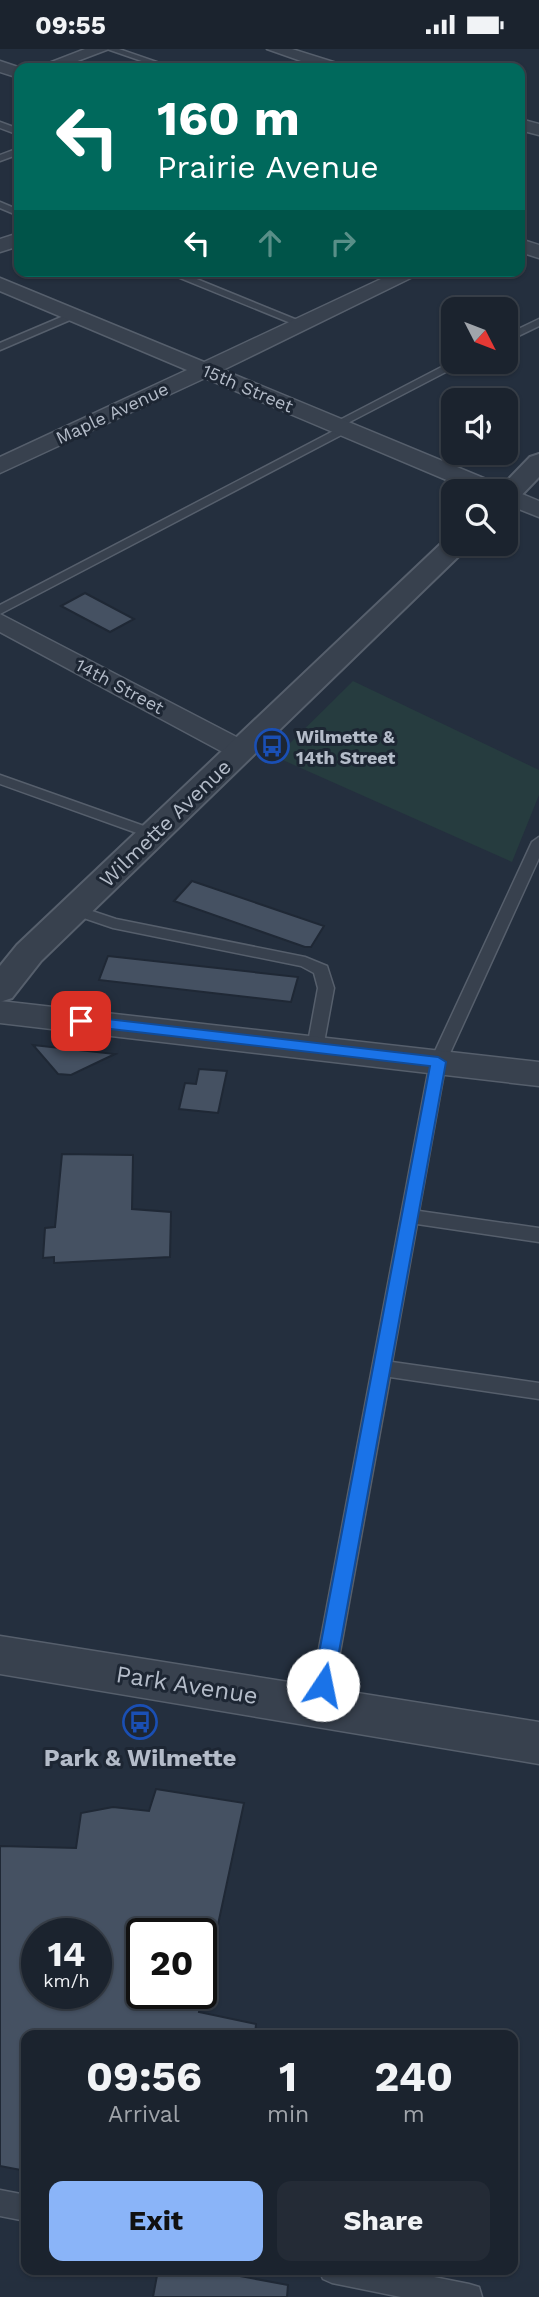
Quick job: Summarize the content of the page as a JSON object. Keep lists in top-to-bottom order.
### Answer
{
  "streets": {
    "street": [
      "15th Street",
      "Maple Avenue",
      "14th Street",
      "Wilmette Avenue",
      "Park Avenue"
    ]
  },
  "crossings": [
    ["15th Street", "Maple Avenue"],
    ["14th Street", "Wilmette Avenue"]
  ],
  "places": {
    "bus stop": ["Wilmette & 14th Street", "Park & Wilmette"]
  },
  "north": "bottom right",
  "page": {
    "status": "09:55",
    "turn": ["160 m", "Prairie Avenue"],
    "speed": "14 km/h",
    "limit": "20",
    "eta": [
      "09:56",
      "Arrival",
      "1",
      "min",
      "240",
      "m"
    ],
    "buttons": ["Exit", "Share"]
  }
}
